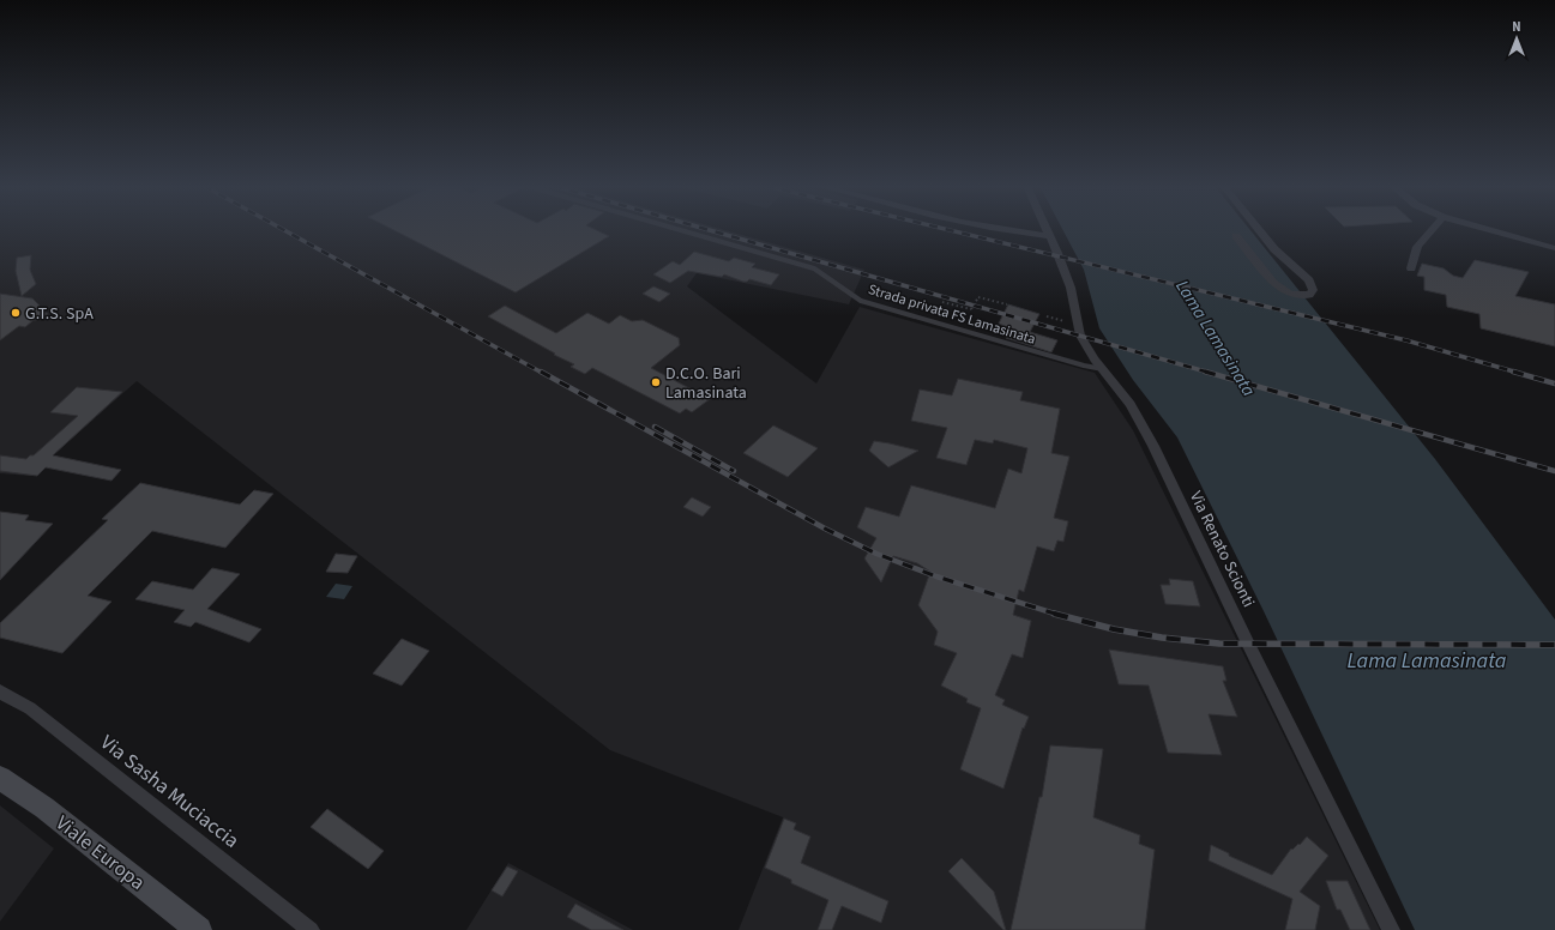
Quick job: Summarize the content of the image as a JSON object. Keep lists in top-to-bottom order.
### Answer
{
  "streets": {
    "main road": ["Viale Europa"],
    "street": ["Via Renato Scionti", "Via Sasha Muciaccia"],
    "lane": ["Strada privata FS Lamasinata"]
  },
  "crossings": [
    ["Strada privata FS Lamasinata", "Via Renato Scionti"]
  ],
  "water": ["Lama Lamasinata"],
  "places": ["G.T.S. SpA", "D.C.O. Bari Lamasinata"],
  "north": "top"
}
